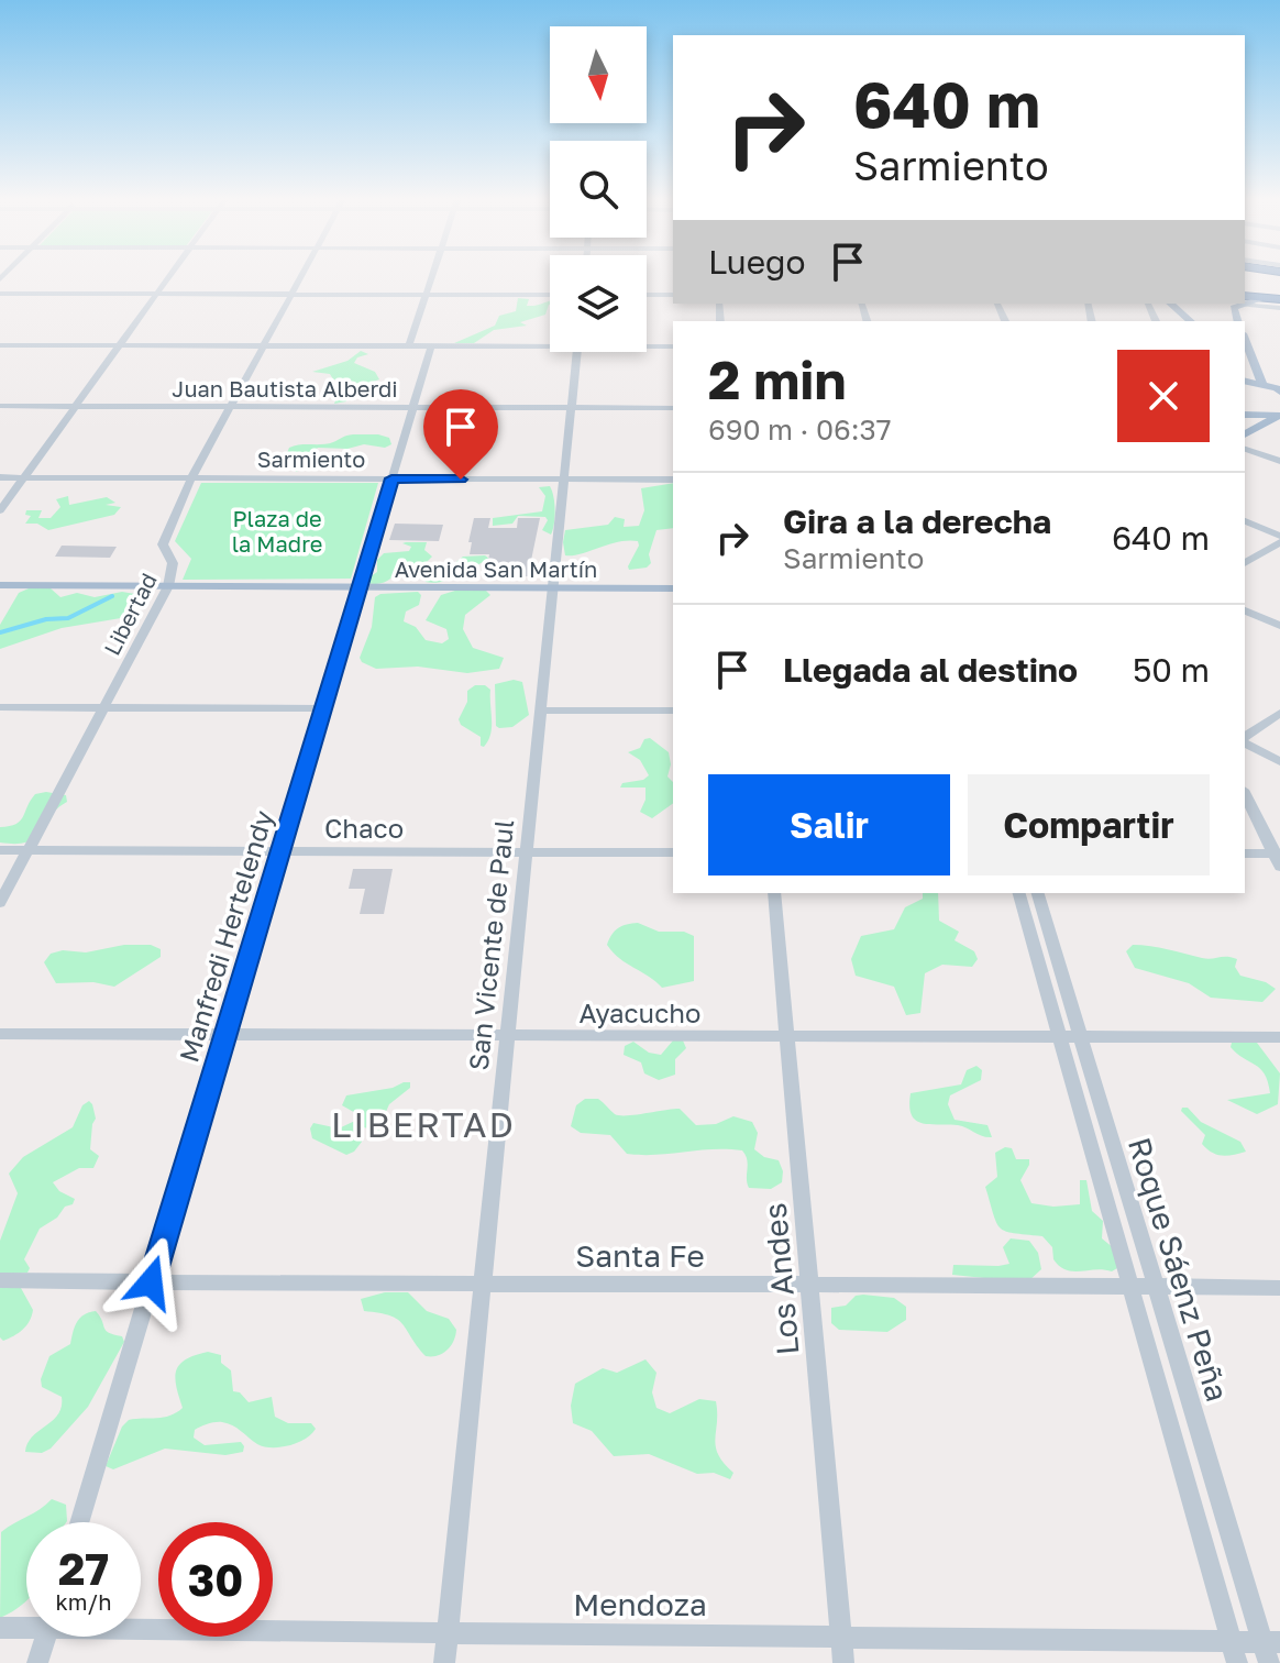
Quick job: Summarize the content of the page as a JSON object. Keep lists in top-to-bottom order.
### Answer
{
  "streets": {
    "main road": ["Avenida San Martín"],
    "street": [
      "Juan Bautista Alberdi",
      "Sarmiento",
      "Libertad",
      "Chaco",
      "Manfredi Hertelendy",
      "San Vicente de Paul",
      "Ayacucho",
      "Santa Fe",
      "Roque Sáenz Peña",
      "Los Andes",
      "Mendoza"
    ]
  },
  "crossings": [
    ["Juan Bautista Alberdi", "Libertad"],
    ["Juan Bautista Alberdi", "Manfredi Hertelendy"],
    ["Juan Bautista Alberdi", "San Vicente de Paul"],
    ["Sarmiento", "Libertad"],
    ["Sarmiento", "Manfredi Hertelendy"],
    ["Sarmiento", "San Vicente de Paul"],
    ["Avenida San Martín", "Libertad"],
    ["Avenida San Martín", "Manfredi Hertelendy"],
    ["Avenida San Martín", "San Vicente de Paul"],
    ["Libertad", "Chaco"],
    ["Chaco", "Manfredi Hertelendy"],
    ["Chaco", "San Vicente de Paul"],
    ["Manfredi Hertelendy", "Ayacucho"],
    ["Manfredi Hertelendy", "Santa Fe"],
    ["San Vicente de Paul", "Ayacucho"],
    ["San Vicente de Paul", "Santa Fe"],
    ["San Vicente de Paul", "Mendoza"],
    ["Ayacucho", "Roque Sáenz Peña"],
    ["Ayacucho", "Los Andes"],
    ["Santa Fe", "Roque Sáenz Peña"],
    ["Santa Fe", "Los Andes"],
    ["Roque Sáenz Peña", "Mendoza"],
    ["Los Andes", "Mendoza"]
  ],
  "districts": ["LIBERTAD"],
  "parks": ["Plaza de la Madre"],
  "north": "bottom",
  "page": {
    "turn": ["640 m", "Sarmiento"],
    "then": "Luego",
    "heading": ["2 min", "690 m · 06:37"],
    "list": [
      {
        "name": "Gira a la derecha",
        "note": "Sarmiento",
        "value": "640 m"
      },
      {
        "name": "Llegada al destino",
        "value": "50 m"
      }
    ],
    "buttons": ["Salir", "Compartir"],
    "speed": "27 km/h",
    "limit": "30"
  }
}
